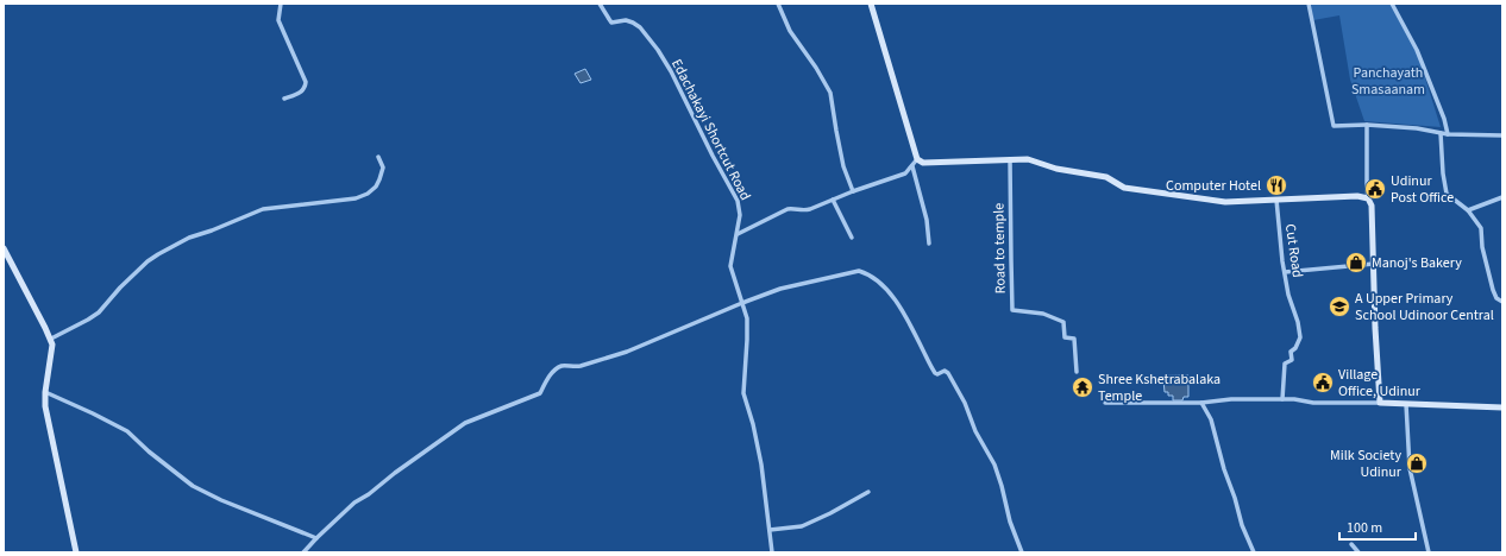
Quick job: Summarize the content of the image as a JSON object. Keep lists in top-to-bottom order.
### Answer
{
  "streets": {
    "street": ["Edachakayi Shortcut Road", "Road to temple", "Cut Road"]
  },
  "parks": ["Panchayath Smasaanam"],
  "places": {
    "restaurant": ["Computer Hotel"],
    "public building": ["Udinur Post Office", "Village Office, Udinur"],
    "shop": ["Manoj's Bakery", "Milk Society Udinur"],
    "school or university": ["A Upper Primary School Udinoor Central"],
    "temple": ["Shree Kshetrabalaka Temple"]
  },
  "scale_bar": "100 m"
}
